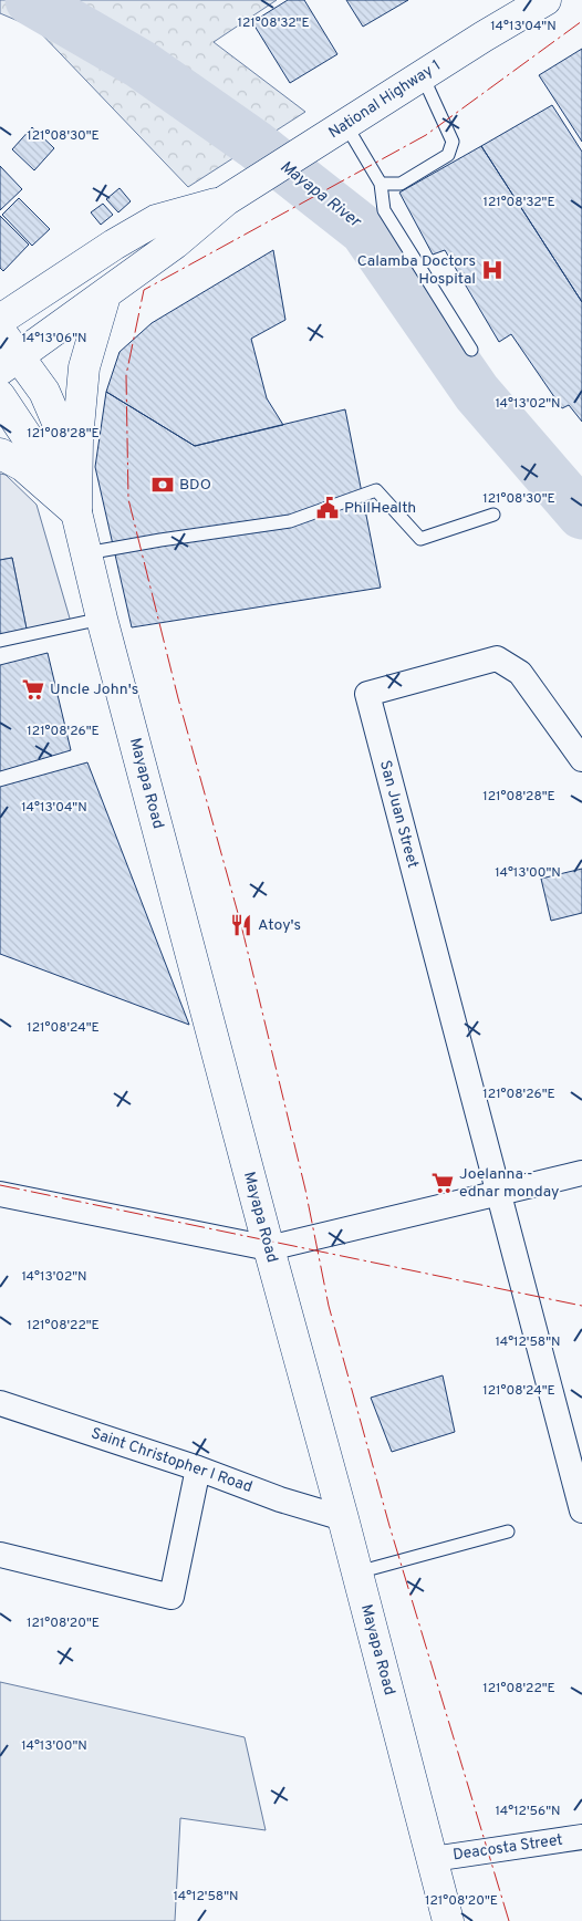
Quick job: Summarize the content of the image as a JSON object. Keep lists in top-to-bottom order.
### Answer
{
  "streets": {
    "main road": ["National Highway 1", "Mayapa Road"],
    "street": ["San Juan Street", "Saint Christopher I Road", "Deacosta Street"]
  },
  "crossings": [
    ["National Highway 1", "Mayapa Road"],
    ["Mayapa Road", "Saint Christopher I Road"],
    ["Mayapa Road", "Deacosta Street"]
  ],
  "water": ["Mayapa River"],
  "places": {
    "hospital": ["Calamba Doctors Hospital"],
    "bank": ["BDO"],
    "public building": ["PhilHealth"],
    "supermarket": ["Uncle John's", "Joelanna - ednar monday"],
    "restaurant": ["Atoy's"]
  },
  "coordinates": [
    "121°08'32\"E",
    "14°13'04\"N",
    "121°08'30\"E",
    "14°13'06\"N",
    "14°13'02\"N",
    "121°08'28\"E",
    "121°08'26\"E",
    "14°13'00\"N",
    "121°08'24\"E",
    "121°08'22\"E",
    "14°12'58\"N",
    "121°08'20\"E",
    "14°12'56\"N"
  ]
}
